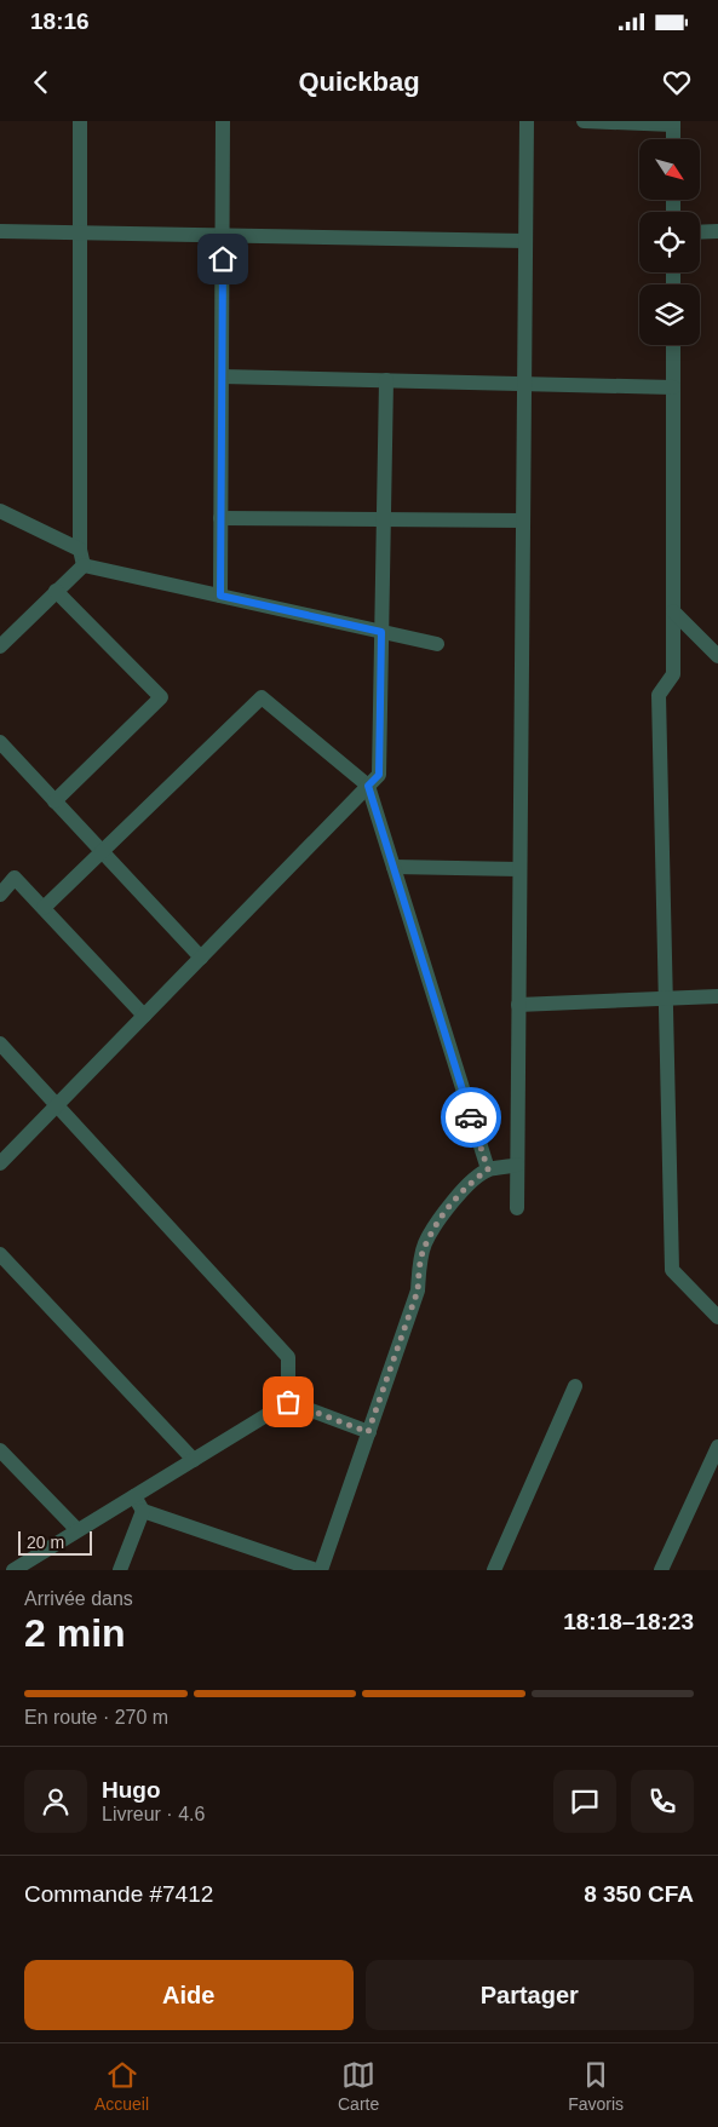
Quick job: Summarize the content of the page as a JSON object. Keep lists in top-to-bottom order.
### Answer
{
  "scale_bar": "20 m",
  "north": "bottom right",
  "page": {
    "status": "18:16",
    "header": "Quickbag",
    "scale": "20 m",
    "heading": ["2 min", "Arrivée dans", "18:18–18:23"],
    "panel": [
      "Hugo",
      "Livreur · 4.6",
      "Commande #7412",
      "8 350 CFA"
    ],
    "bar": "En route · 270 m",
    "buttons": ["Aide", "Partager"],
    "tabs": ["Accueil", "Carte", "Favoris"]
  }
}
